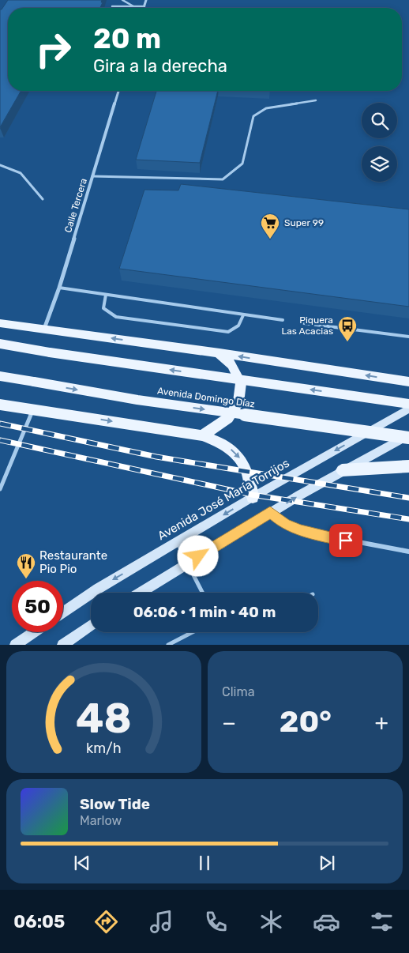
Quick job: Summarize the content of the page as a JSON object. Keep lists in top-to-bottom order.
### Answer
{
  "streets": {
    "main road": ["Avenida Domingo Díaz", "Avenida José María Torrijos"],
    "street": ["Calle Tercera"]
  },
  "places": {
    "supermarket": ["Super 99"],
    "bus stop": ["Piquera Las Acacias"],
    "restaurant": ["Restaurante Pio Pio"]
  },
  "page": {
    "turn": ["20 m", "Gira a la derecha"],
    "limit": "50",
    "trip": "06:06 · 1 min · 40 m",
    "tile": "Clima",
    "heat": ["−", "20°", "+"],
    "song": ["Slow Tide", "Marlow"],
    "tabs": "06:05",
    "gauge": ["48", "km/h"]
  }
}
